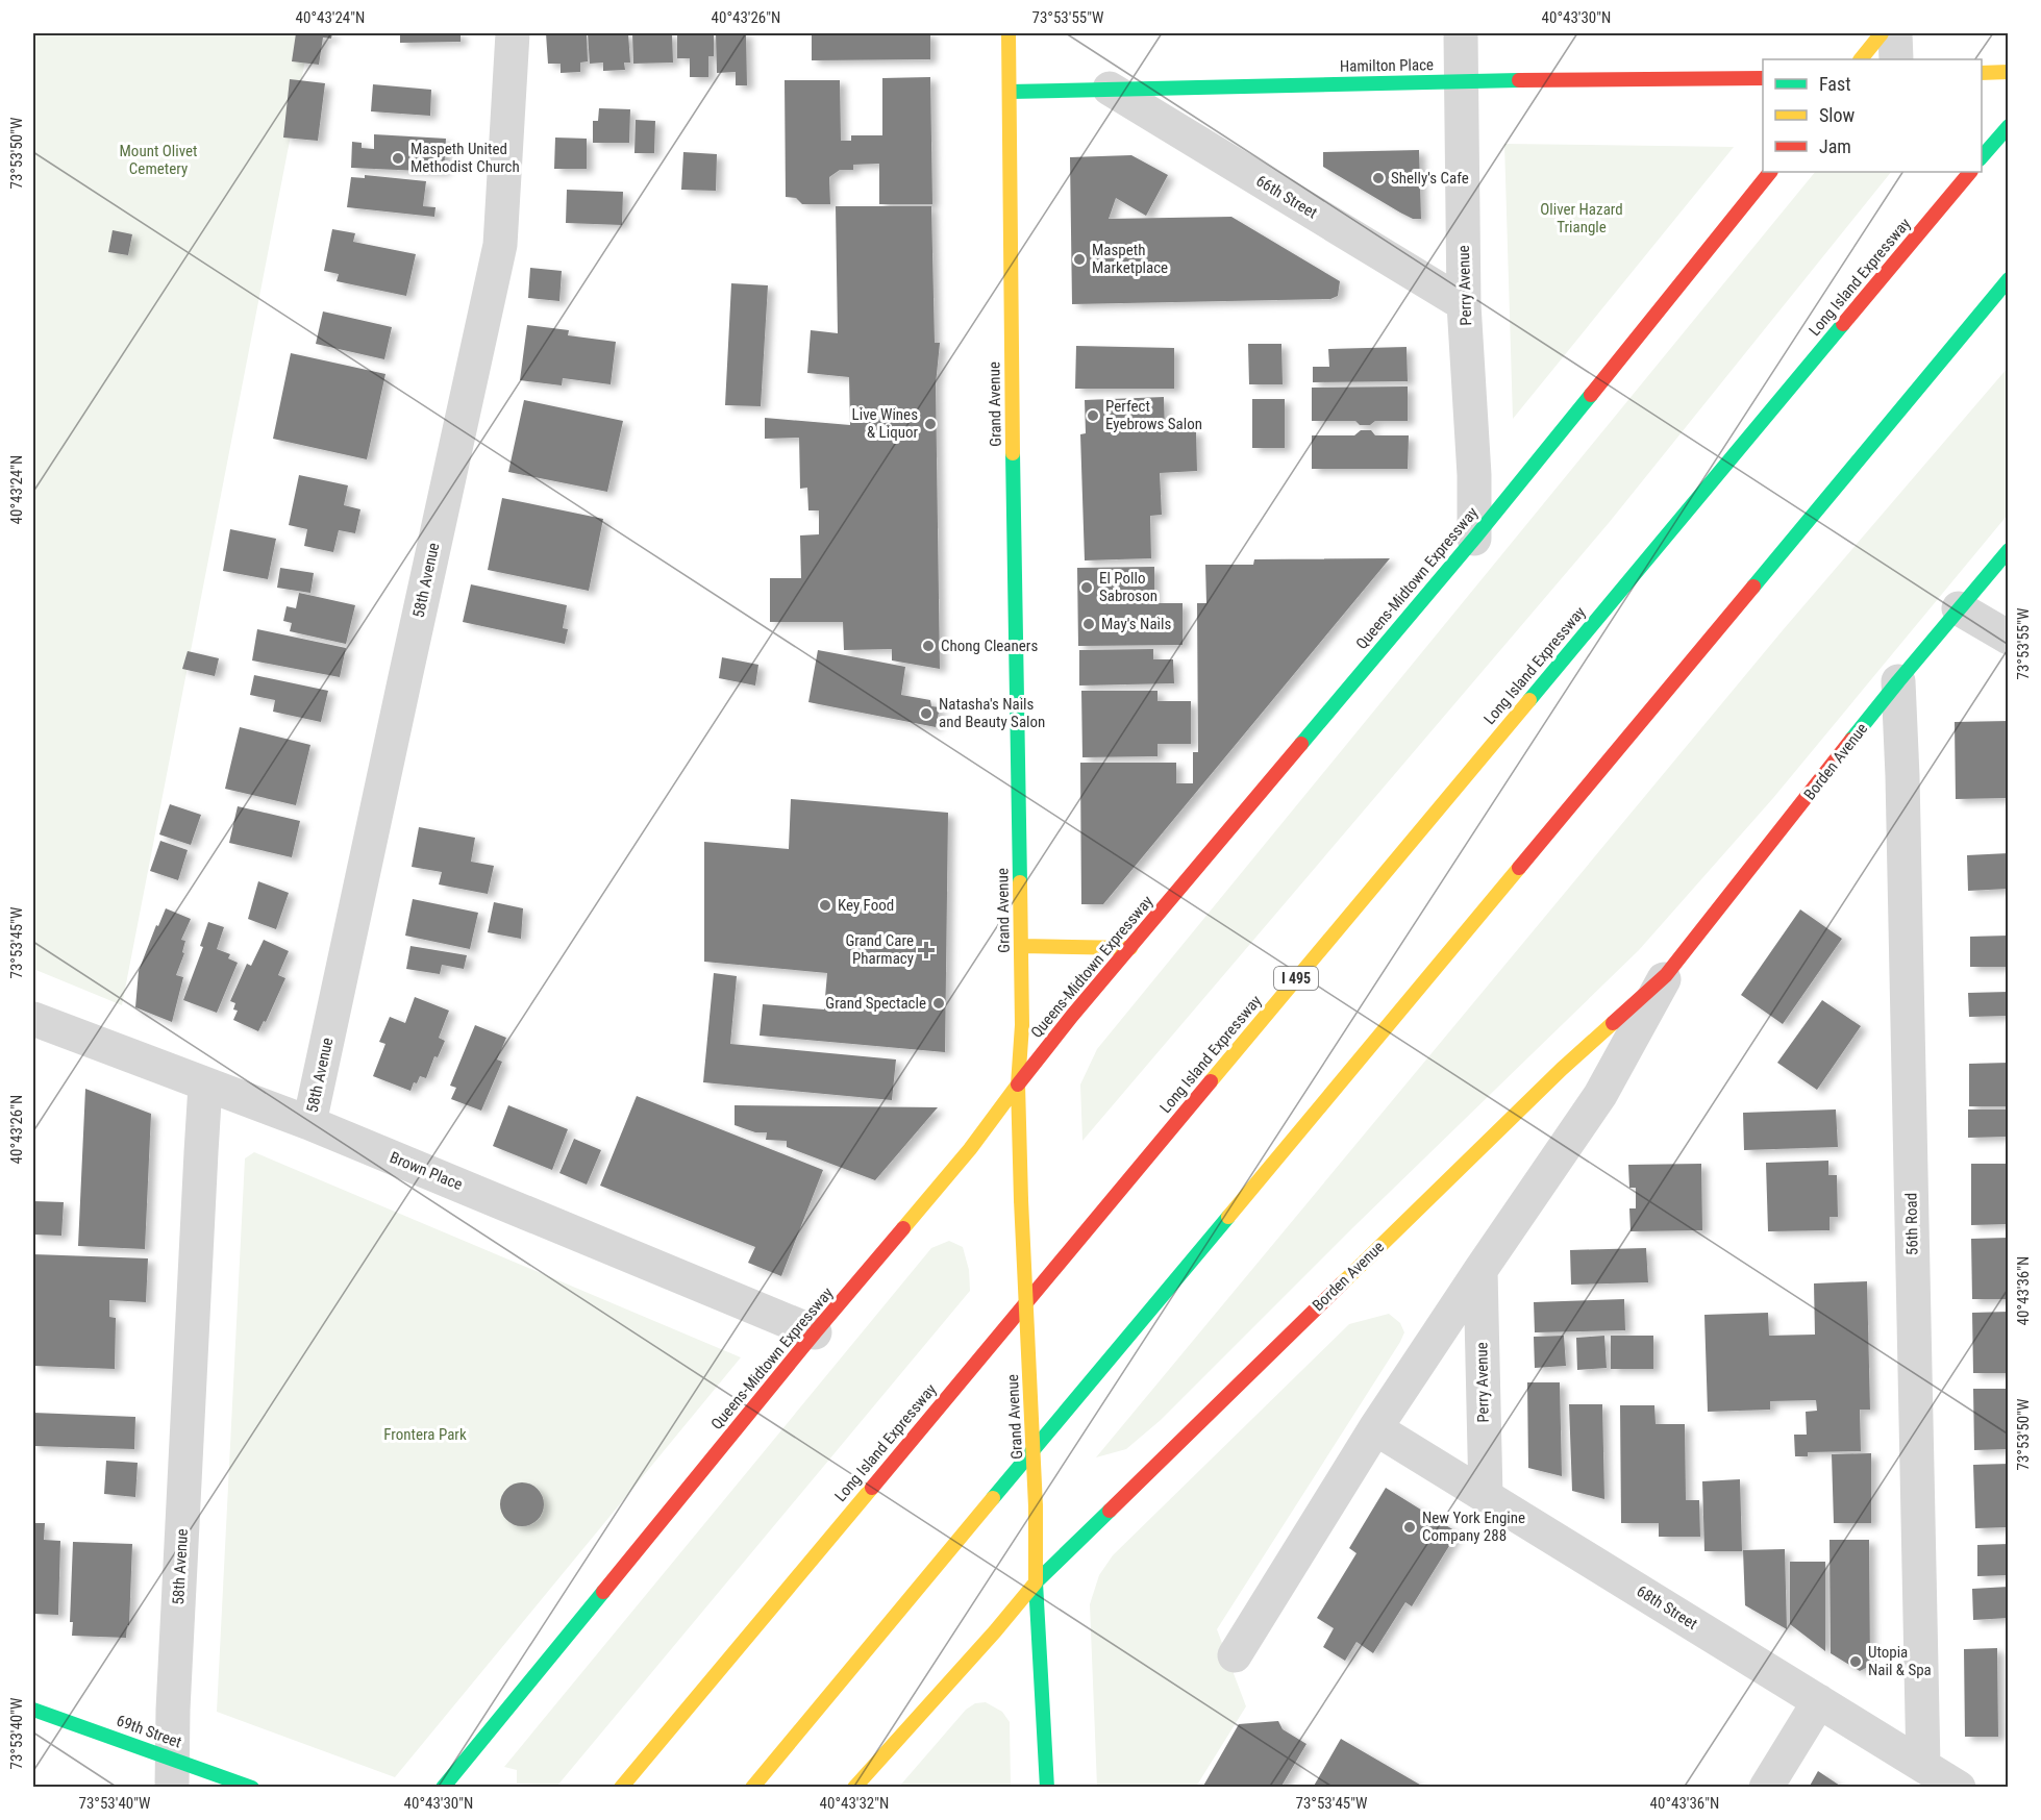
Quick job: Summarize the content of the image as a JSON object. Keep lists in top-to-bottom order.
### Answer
{
  "streets": {
    "main road": [
      "Hamilton Place",
      "Long Island Expressway",
      "Grand Avenue",
      "Queens-Midtown Expressway",
      "Borden Avenue",
      "I 495",
      "69th Street"
    ],
    "street": [
      "66th Street",
      "Perry Avenue",
      "58th Avenue",
      "Brown Place",
      "56th Road",
      "68th Street"
    ]
  },
  "crossings": [
    ["Hamilton Place", "66th Street"],
    ["Hamilton Place", "Perry Avenue"],
    ["Hamilton Place", "Grand Avenue"],
    ["66th Street", "Perry Avenue"],
    ["Perry Avenue", "Queens-Midtown Expressway"],
    ["Perry Avenue", "Borden Avenue"],
    ["Perry Avenue", "68th Street"],
    ["Grand Avenue", "Queens-Midtown Expressway"],
    ["Grand Avenue", "Borden Avenue"],
    ["Queens-Midtown Expressway", "Brown Place"],
    ["58th Avenue", "Brown Place"],
    ["58th Avenue", "69th Street"],
    ["Borden Avenue", "56th Road"],
    ["Borden Avenue", "68th Street"],
    ["56th Road", "68th Street"]
  ],
  "parks": ["Mount Olivet Cemetery", "Oliver Hazard Triangle", "Frontera Park"],
  "places": {
    "other": [
      "Maspeth United Methodist Church",
      "Shelly's Cafe",
      "Maspeth Marketplace",
      "Perfect Eyebrows Salon",
      "Live Wines & Liquor",
      "El Pollo Sabroson",
      "May's Nails",
      "Chong Cleaners",
      "Natasha's Nails and Beauty Salon",
      "Key Food",
      "Grand Spectacle",
      "New York Engine Company 288",
      "Utopia Nail & Spa"
    ],
    "health": ["Grand Care Pharmacy"]
  },
  "legend": ["Fast", "Slow", "Jam"],
  "coordinates": [
    "40°43'24\"N",
    "40°43'26\"N",
    "73°53'55\"W",
    "40°43'30\"N",
    "73°53'50\"W",
    "73°53'45\"W",
    "40°43'36\"N",
    "73°53'40\"W",
    "40°43'32\"N"
  ]
}
